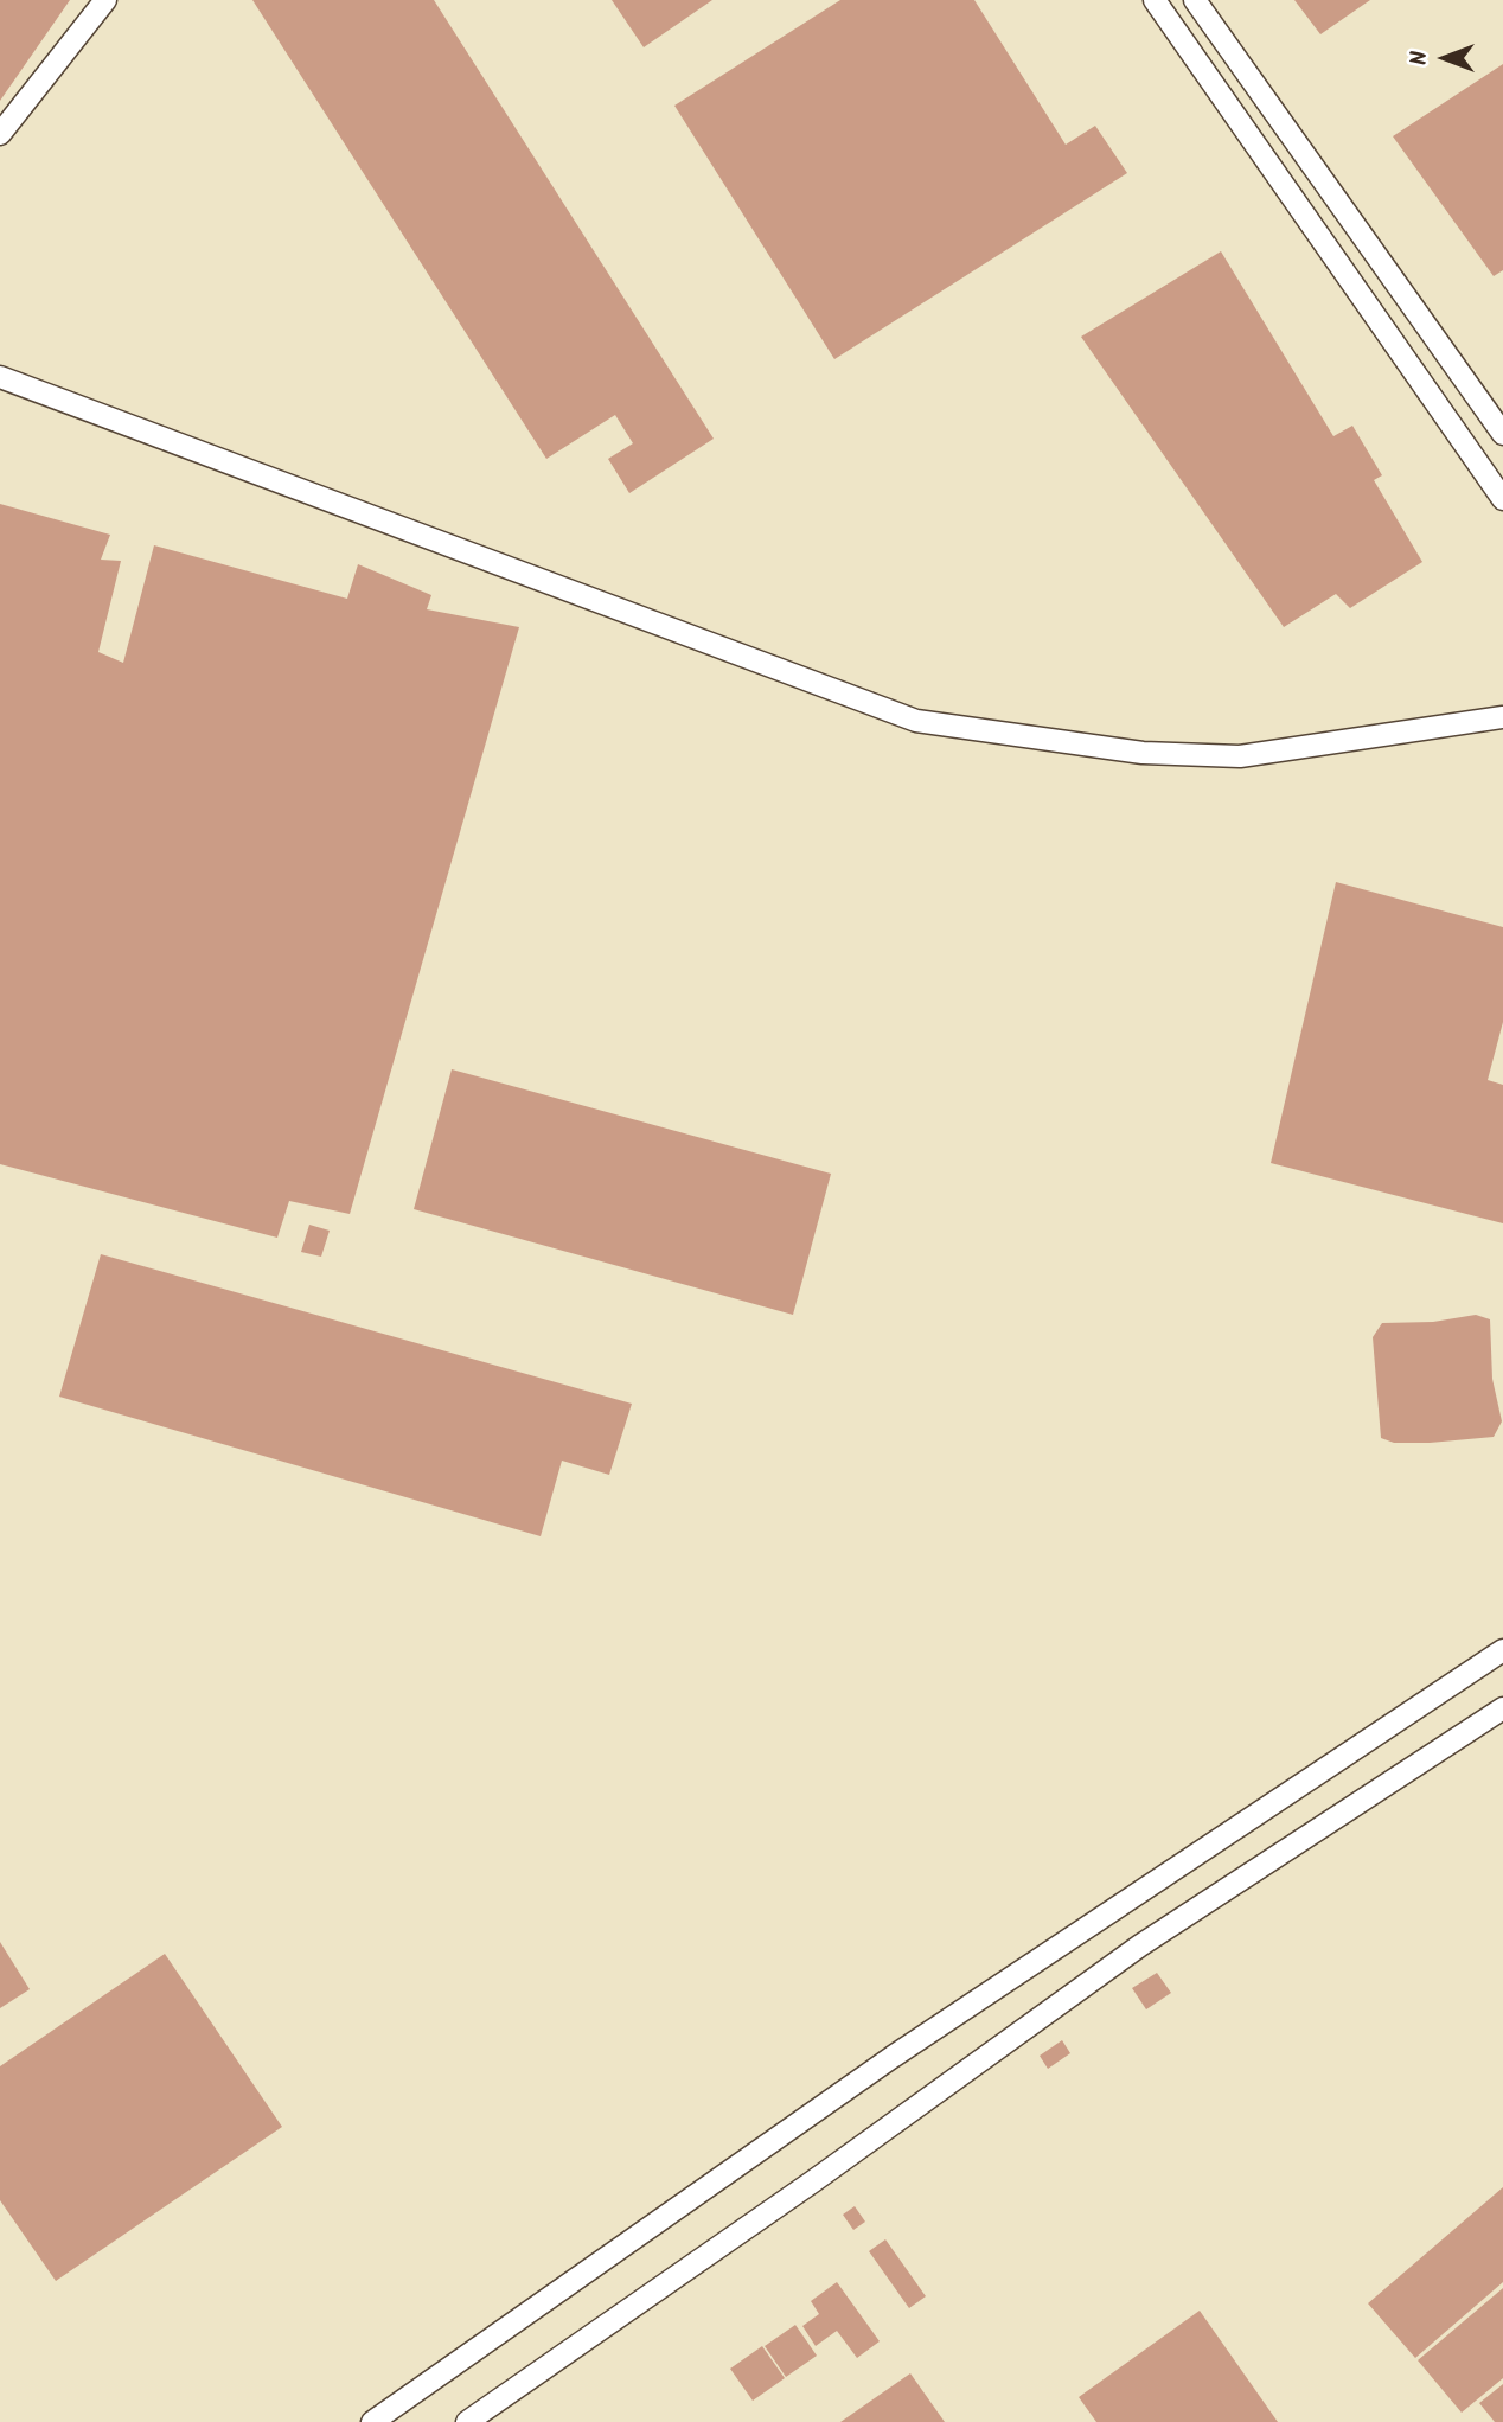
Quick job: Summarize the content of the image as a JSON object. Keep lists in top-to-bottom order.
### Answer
{
  "north": "left"
}
